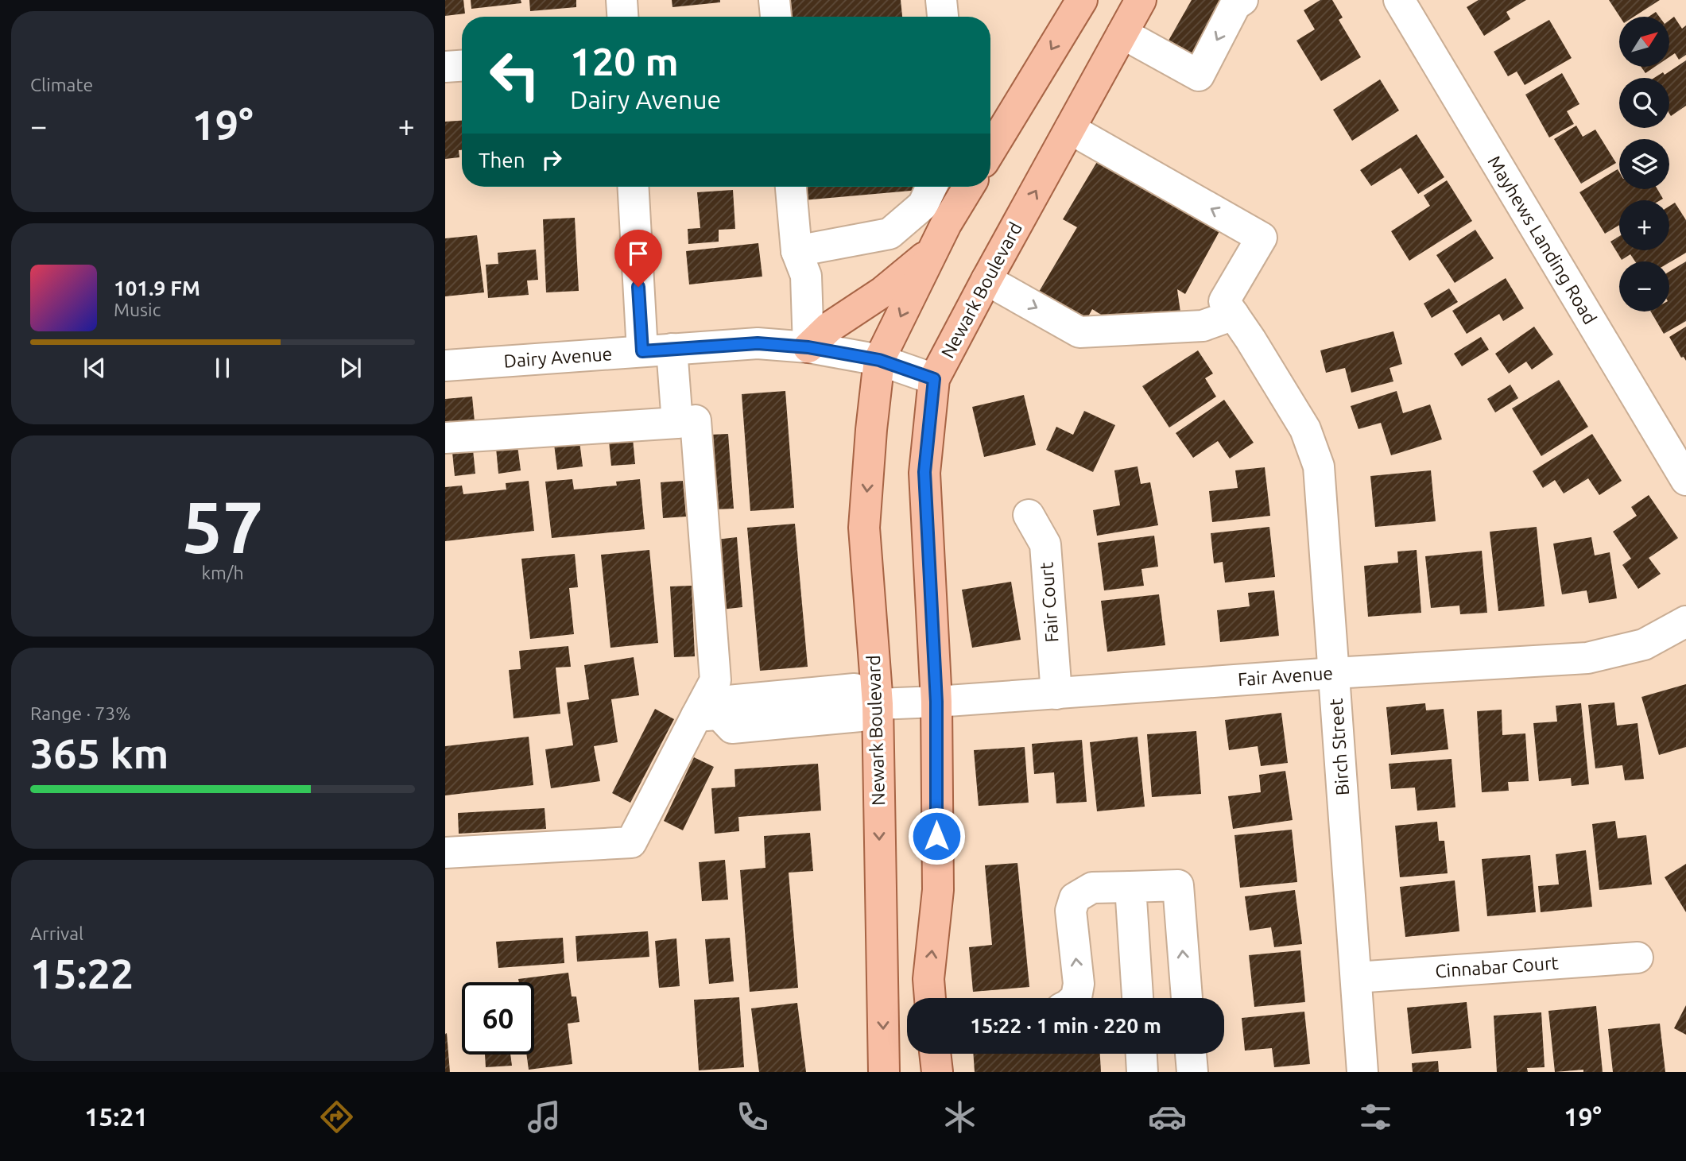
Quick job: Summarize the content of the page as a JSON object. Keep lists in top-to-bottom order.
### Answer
{
  "streets": {
    "main road": ["Newark Boulevard"],
    "street": [
      "Mayhews Landing Road",
      "Dairy Avenue",
      "Fair Court",
      "Fair Avenue",
      "Birch Street",
      "Cinnabar Court"
    ]
  },
  "crossings": [
    ["Newark Boulevard", "Dairy Avenue"],
    ["Newark Boulevard", "Fair Avenue"],
    ["Fair Court", "Fair Avenue"],
    ["Fair Avenue", "Birch Street"],
    ["Birch Street", "Cinnabar Court"]
  ],
  "north": "top right",
  "page": {
    "tile": [
      "Climate",
      ["57", "km/h"],
      ["Range · 73%", "365 km"],
      ["Arrival", "15:22"]
    ],
    "map_buttons": ["+", "−"],
    "turn": ["120 m", "Dairy Avenue"],
    "heat": ["−", "19°", "+"],
    "then": "Then",
    "song": ["101.9 FM", "Music"],
    "limit": "60",
    "trip": "15:22 · 1 min · 220 m",
    "tabs": ["15:21", "19°"]
  }
}
